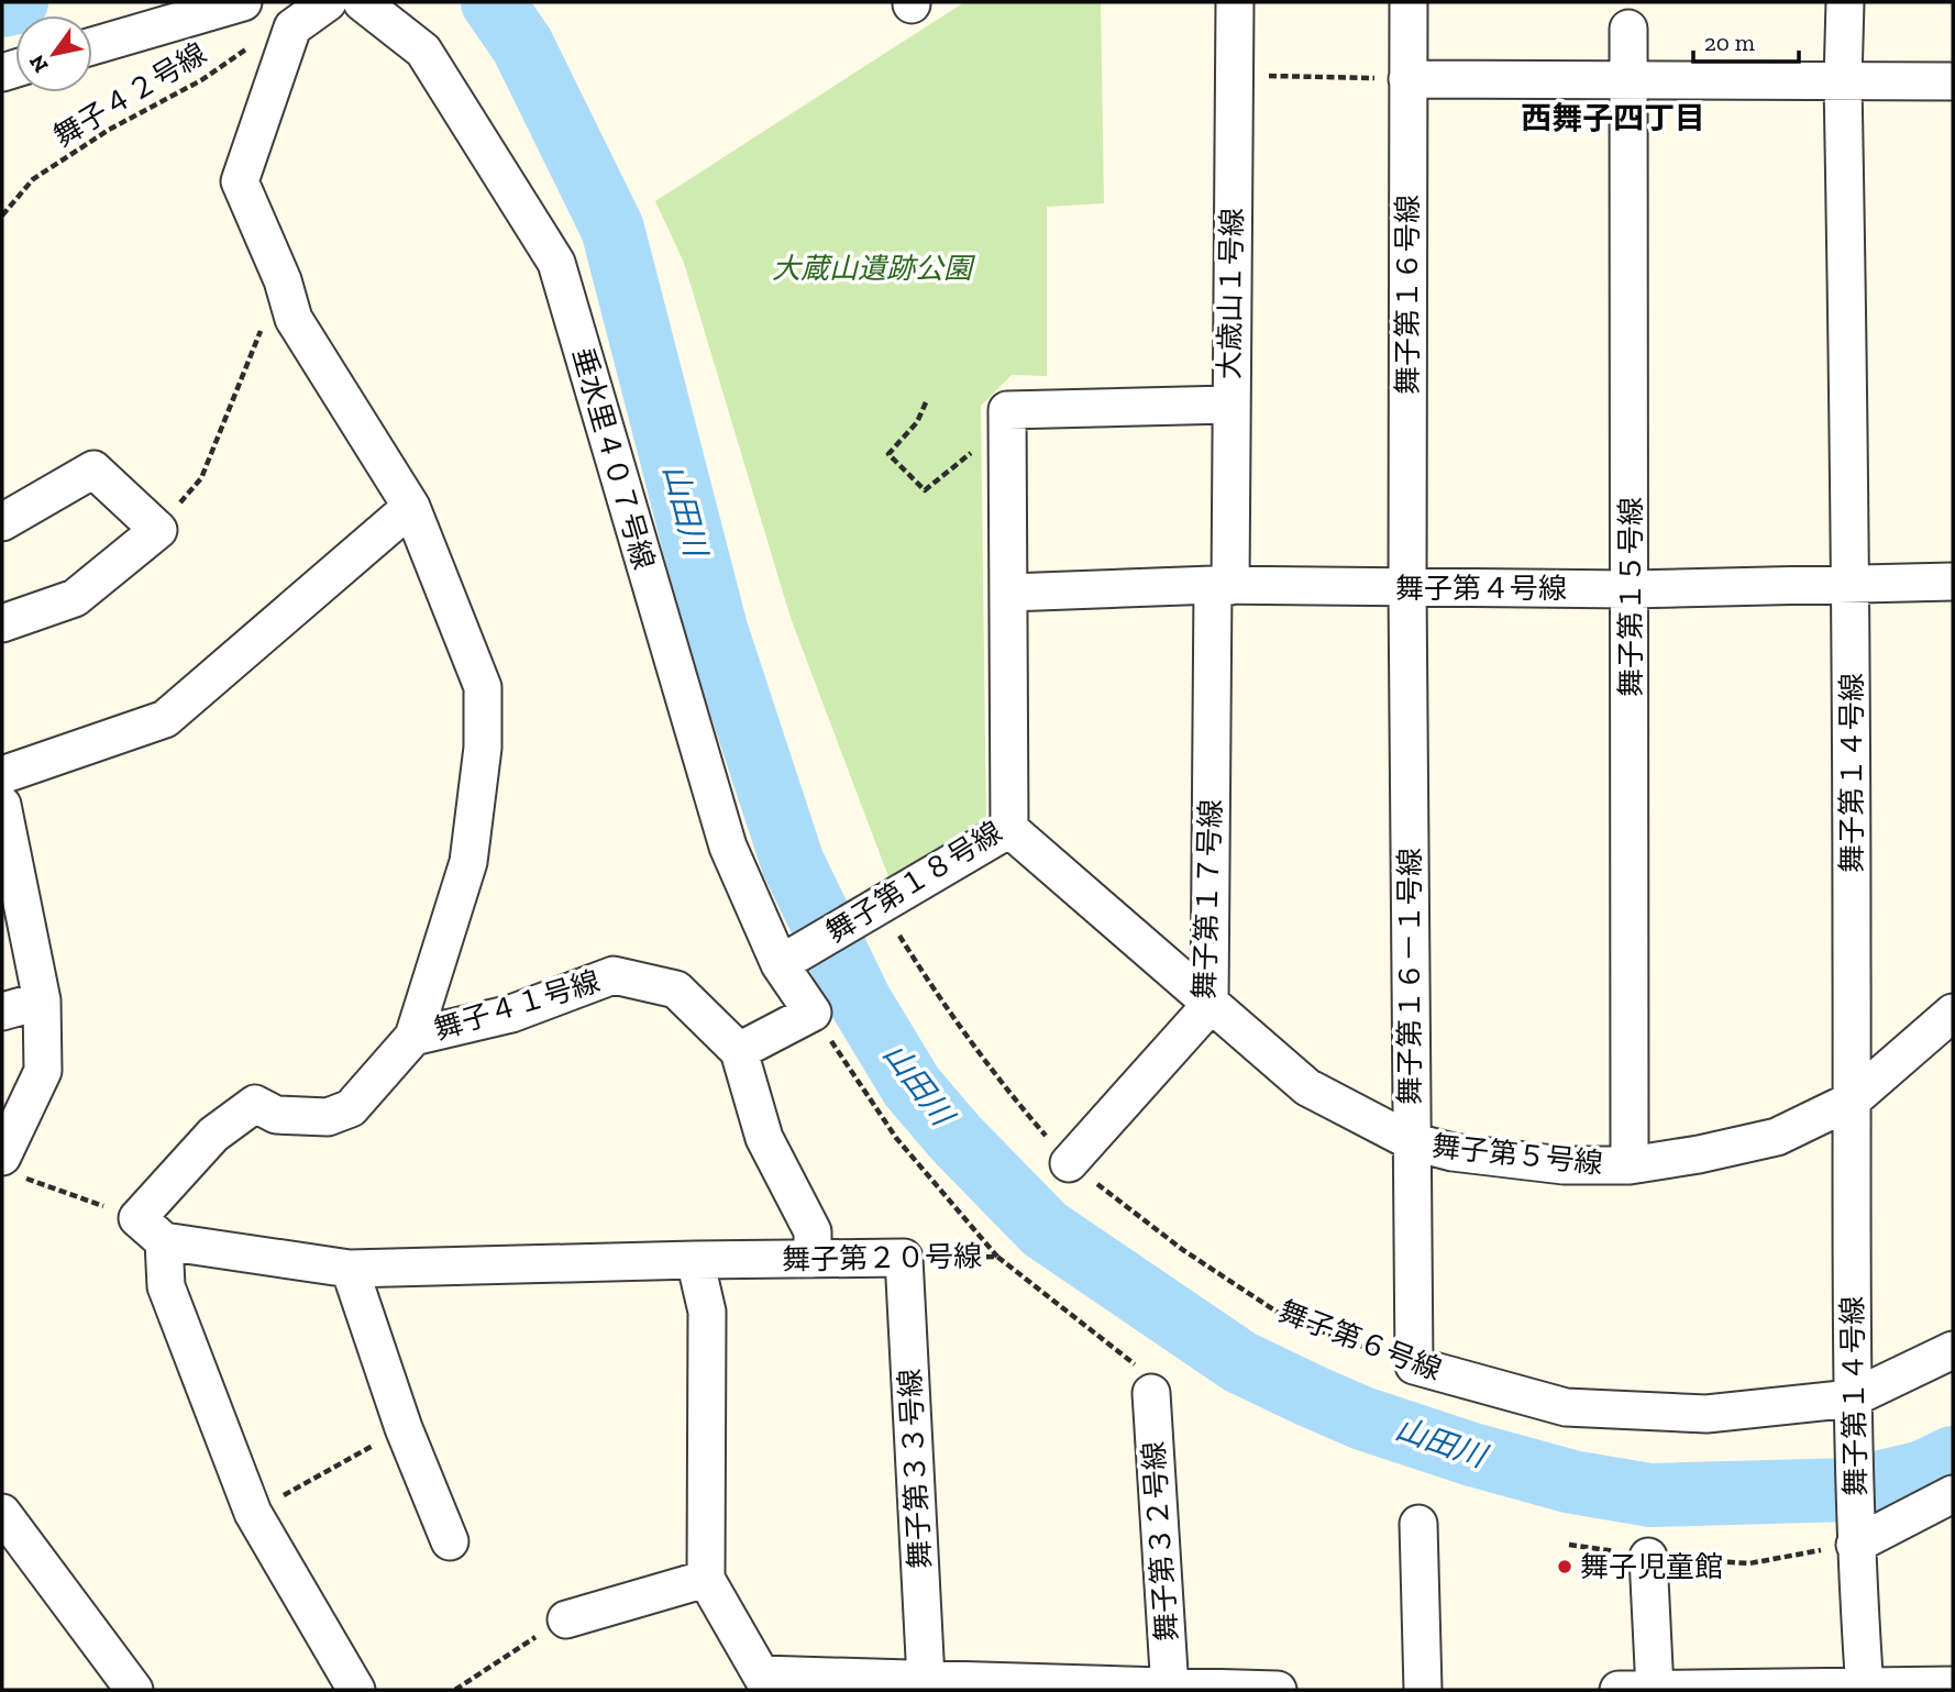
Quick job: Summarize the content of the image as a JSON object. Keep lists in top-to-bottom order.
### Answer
{
  "streets": {
    "street": [
      "大歳山１号線",
      "舞子第１６号線",
      "垂水里４０７号線",
      "舞子第４号線",
      "舞子第１５号線",
      "舞子第１４号線",
      "舞子第１８号線",
      "舞子第１７号線",
      "舞子第１６－１号線",
      "舞子４１号線",
      "舞子第５号線",
      "舞子第２０号線",
      "舞子第６号線",
      "舞子第３３号線",
      "舞子第３２号線"
    ],
    "path": ["舞子４２号線"]
  },
  "crossings": [
    ["大歳山１号線", "舞子第４号線"],
    ["大歳山１号線", "舞子第１７号線"],
    ["舞子第１６号線", "舞子第４号線"],
    ["舞子第１６号線", "舞子第１６－１号線"],
    ["垂水里４０７号線", "舞子第１８号線"],
    ["舞子第４号線", "舞子第１５号線"],
    ["舞子第４号線", "舞子第１４号線"],
    ["舞子第４号線", "舞子第１８号線"],
    ["舞子第４号線", "舞子第１７号線"],
    ["舞子第４号線", "舞子第１６－１号線"],
    ["舞子第１５号線", "舞子第５号線"],
    ["舞子第１４号線", "舞子第５号線"],
    ["舞子第１４号線", "舞子第６号線"],
    ["舞子第１８号線", "舞子第５号線"],
    ["舞子第１８号線", "舞子第６号線"],
    ["舞子第１７号線", "舞子第５号線"],
    ["舞子第１７号線", "舞子第６号線"],
    ["舞子第１６－１号線", "舞子第５号線"],
    ["舞子第１６－１号線", "舞子第６号線"],
    ["舞子４１号線", "舞子第２０号線"],
    ["舞子第２０号線", "舞子第３３号線"],
    ["舞子第２０号線", "舞子第３２号線"]
  ],
  "districts": ["西舞子四丁目"],
  "water": ["山田川"],
  "parks": ["大蔵山遺跡公園"],
  "places": ["舞子児童館"],
  "scale_bar": "20 m",
  "north": "bottom left"
}
